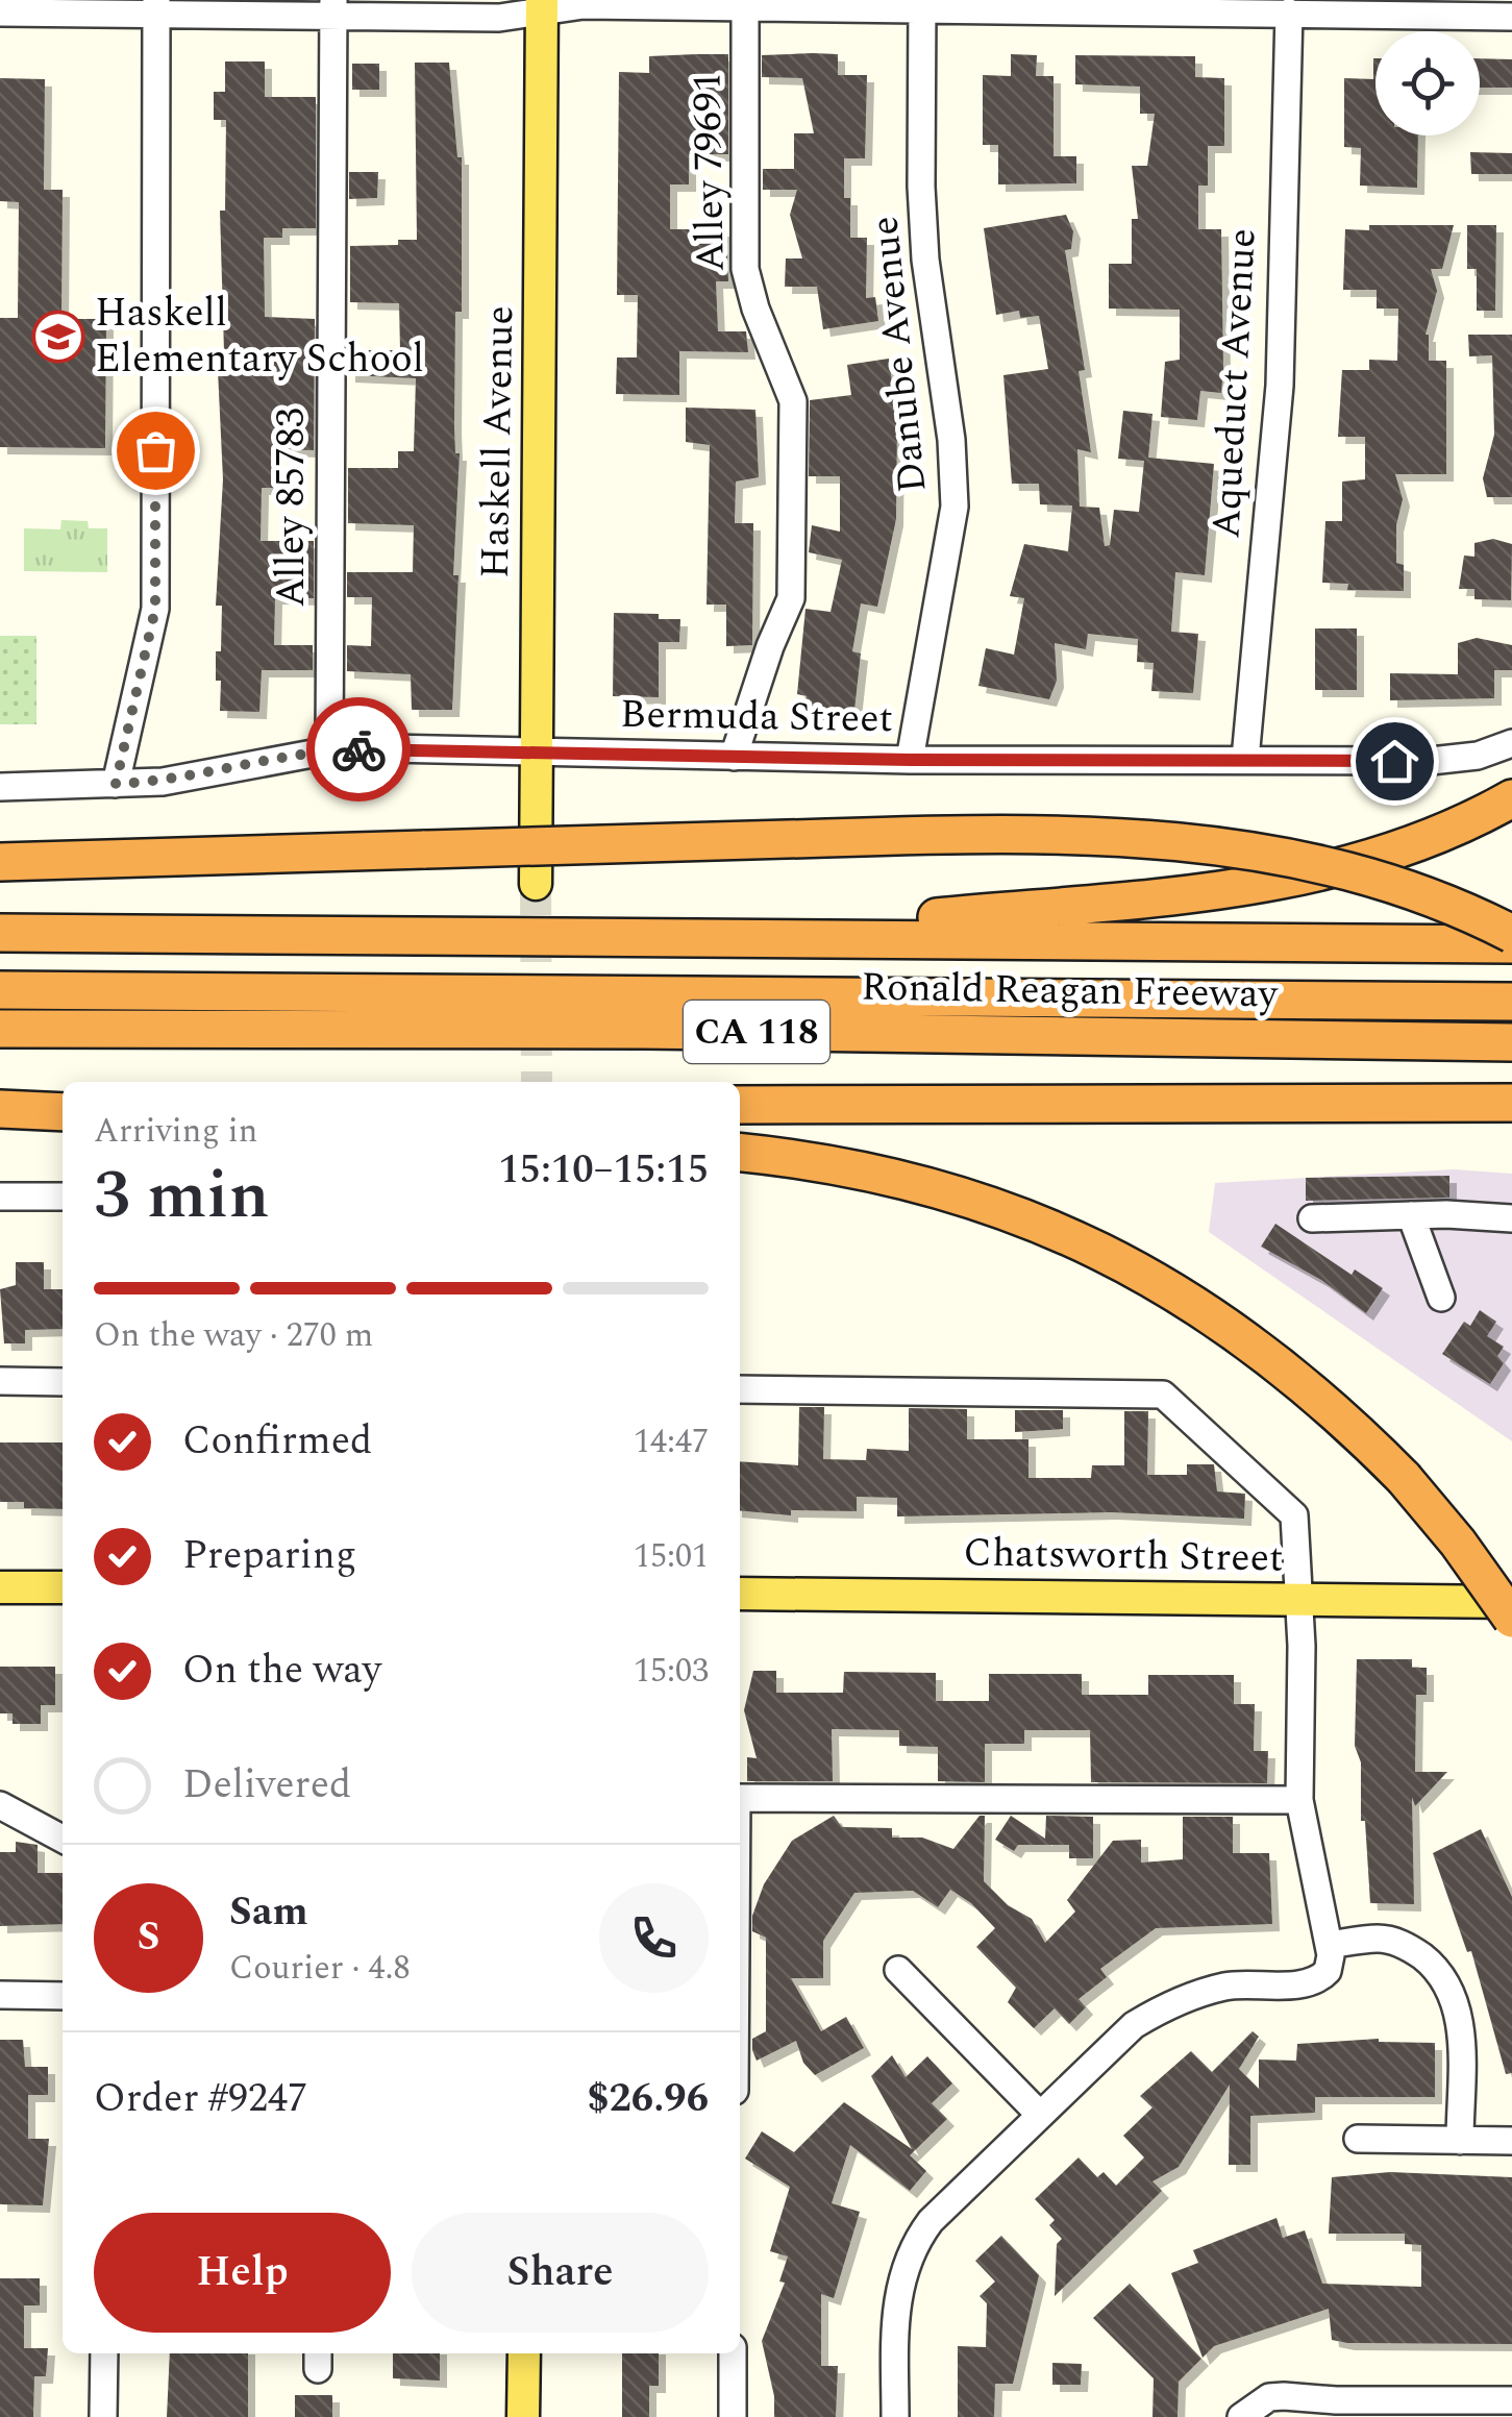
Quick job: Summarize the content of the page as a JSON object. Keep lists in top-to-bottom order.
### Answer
{
  "streets": {
    "highway": ["Ronald Reagan Freeway", "CA 118"],
    "main road": ["Haskell Avenue", "Chatsworth Street"],
    "street": [
      "Alley 79691",
      "Danube Avenue",
      "Aqueduct Avenue",
      "Alley 85783",
      "Bermuda Street"
    ]
  },
  "crossings": [
    ["Alley 79691", "Bermuda Street"],
    ["Danube Avenue", "Bermuda Street"],
    ["Aqueduct Avenue", "Bermuda Street"],
    ["Haskell Avenue", "Bermuda Street"],
    ["Alley 85783", "Bermuda Street"]
  ],
  "places": {
    "school or university": ["Haskell Elementary School"]
  },
  "page": {
    "heading": ["3 min", "Arriving in", "15:10–15:15"],
    "panel": [
      "Sam",
      "Courier · 4.8",
      "Order #9247",
      "$26.96"
    ],
    "bar": "On the way · 270 m",
    "list": [
      ["Confirmed", "14:47"],
      ["Preparing", "15:01"],
      ["On the way", "15:03"],
      "Delivered"
    ],
    "round": "S",
    "buttons": ["Help", "Share"]
  }
}
